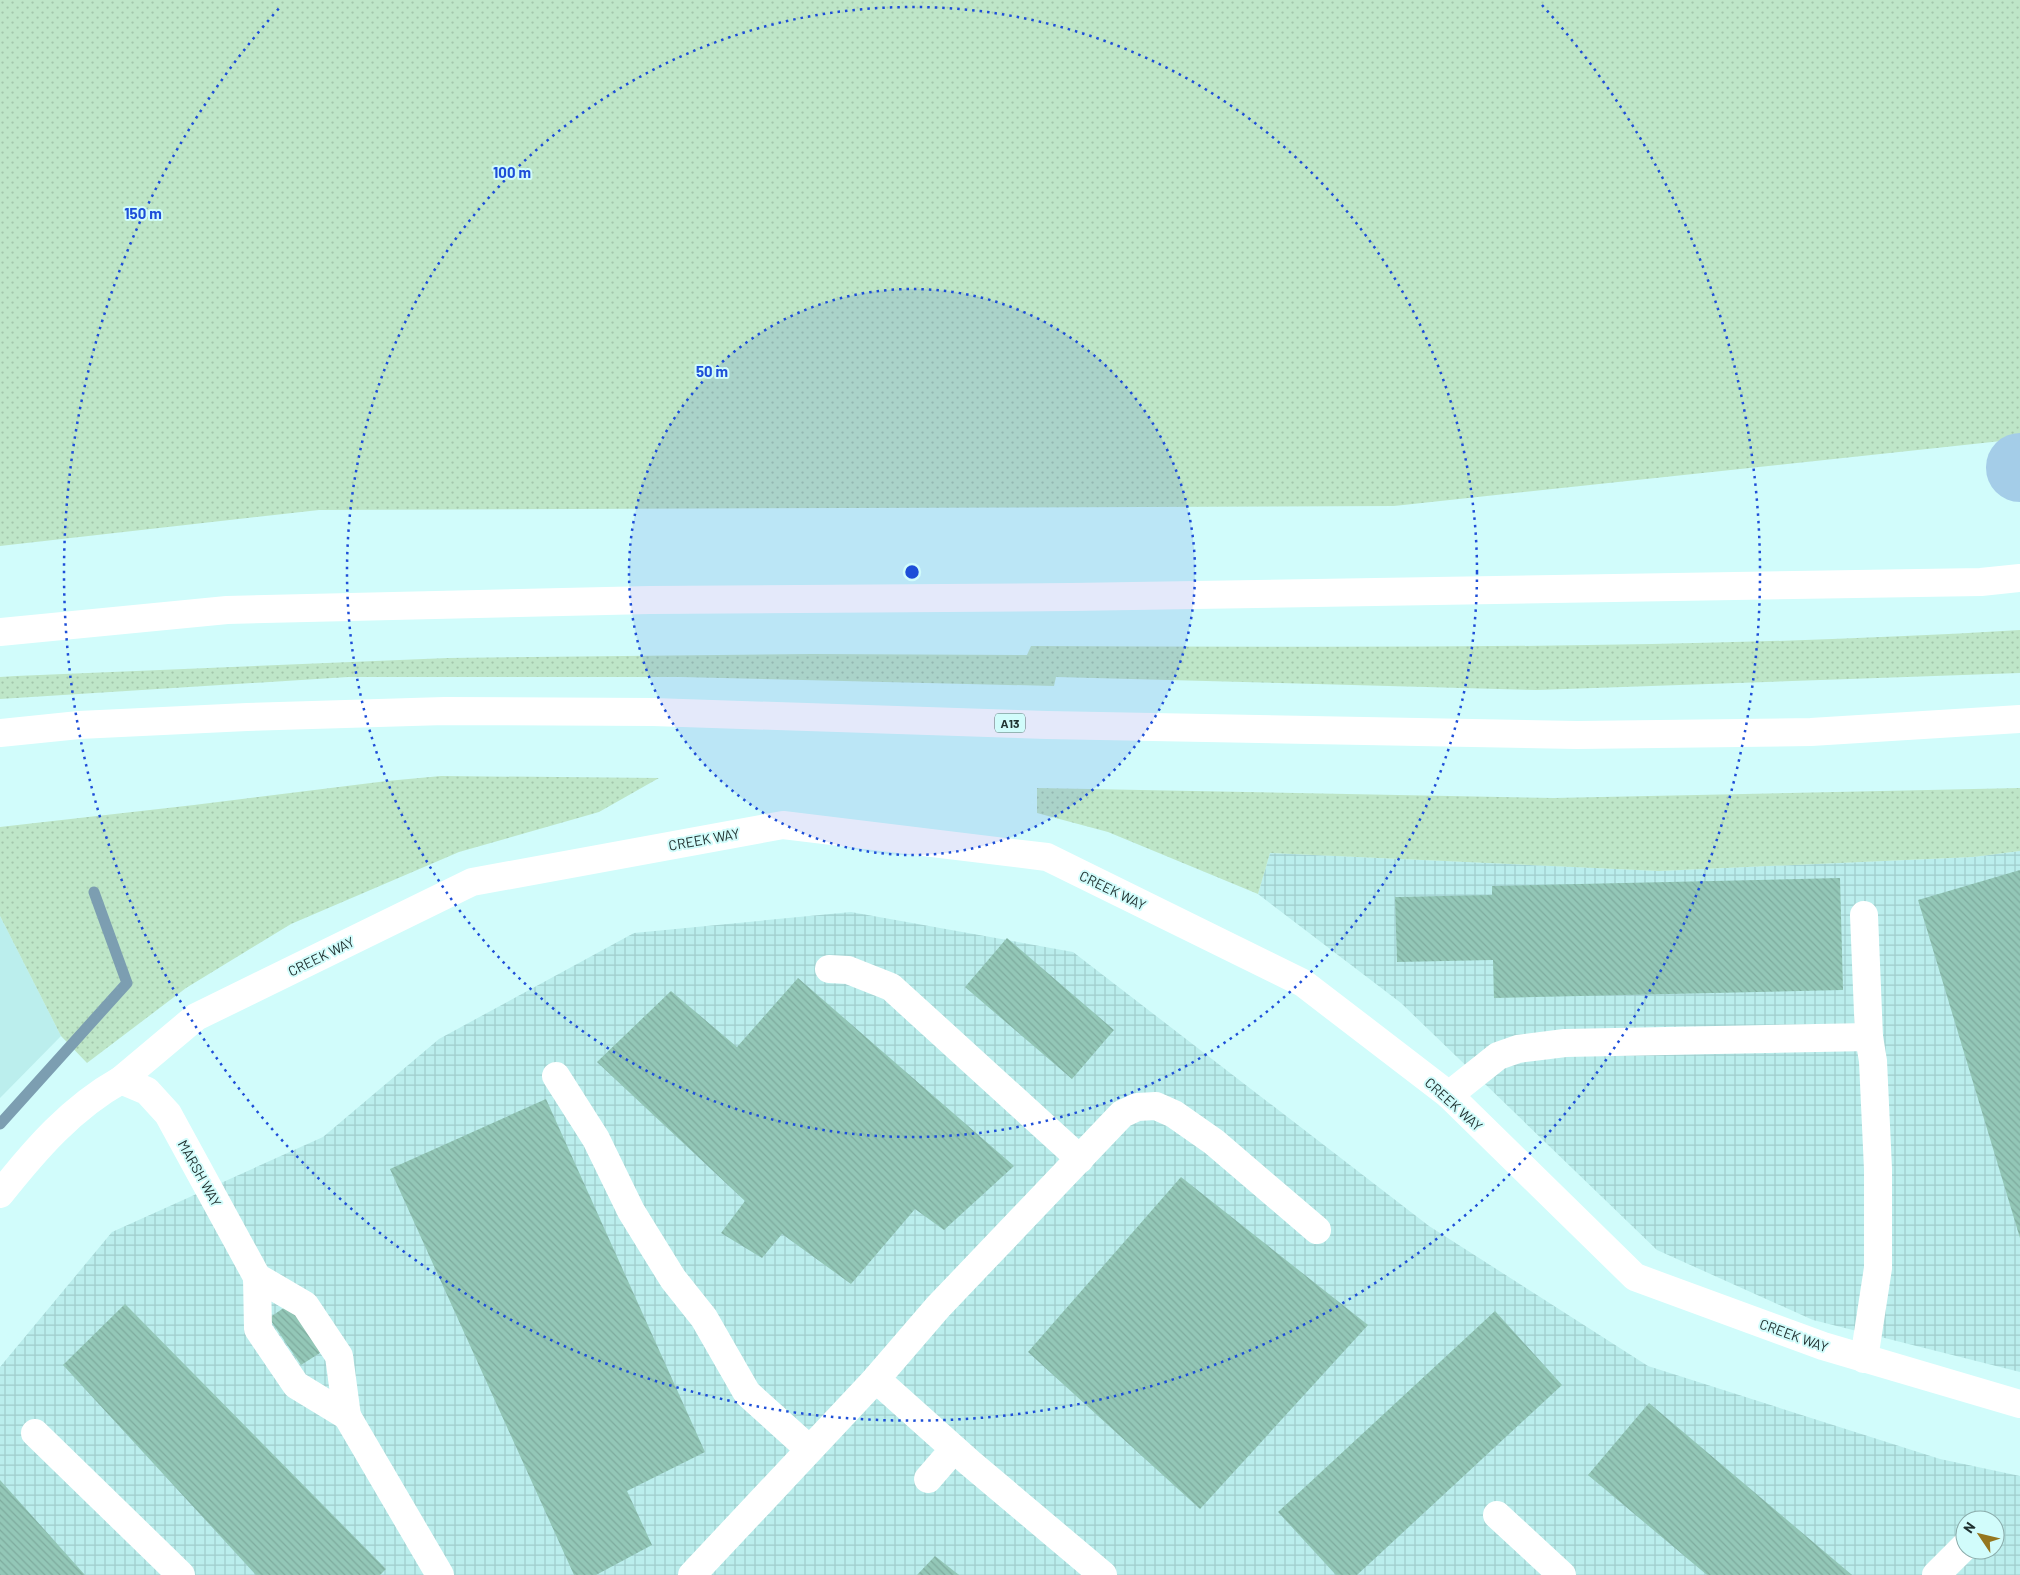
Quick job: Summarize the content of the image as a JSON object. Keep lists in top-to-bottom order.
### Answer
{
  "streets": {
    "main road": ["A13", "CREEK WAY", "MARSH WAY"]
  },
  "crossings": [
    ["CREEK WAY", "MARSH WAY"]
  ],
  "north": "top left",
  "rings": ["100 m", "150 m", "50 m"]
}
